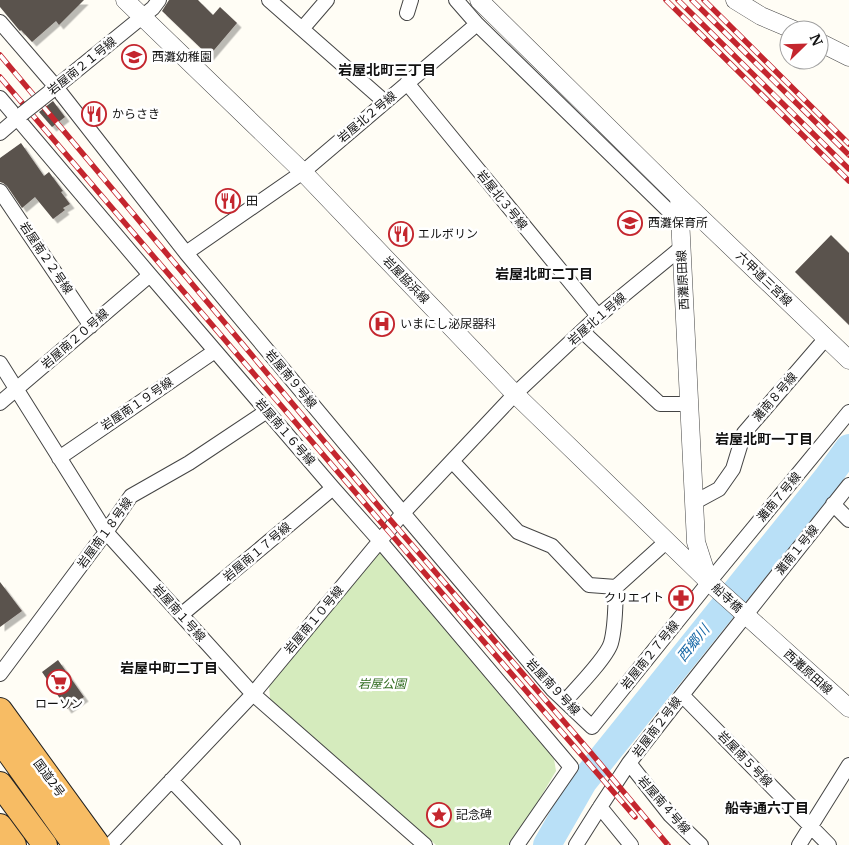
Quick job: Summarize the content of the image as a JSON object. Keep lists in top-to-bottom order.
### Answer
{
  "streets": {
    "highway": ["国道2号"],
    "street": [
      "岩屋南２１号線",
      "岩屋北２号線",
      "岩屋北３号線",
      "岩屋南２２号線",
      "六甲道三宮線",
      "岩屋脇浜線",
      "西灘原田線",
      "岩屋北１号線",
      "岩屋南２０号線",
      "岩屋南９号線",
      "灘南８号線",
      "岩屋南１９号線",
      "岩屋南１６号線",
      "灘南７号線",
      "岩屋南１８号線",
      "灘南１号線",
      "岩屋南１７号線",
      "船寺橋",
      "岩屋南１号線",
      "岩屋南１０号線",
      "岩屋南２７号線",
      "岩屋南２号線",
      "岩屋南５号線",
      "岩屋南４号線"
    ]
  },
  "crossings": [
    ["岩屋南２１号線", "岩屋脇浜線"],
    ["岩屋南２１号線", "岩屋南９号線"],
    ["岩屋南２１号線", "岩屋南１６号線"],
    ["岩屋北２号線", "岩屋北３号線"],
    ["岩屋北２号線", "岩屋脇浜線"],
    ["岩屋北３号線", "岩屋北１号線"],
    ["岩屋南２２号線", "岩屋南２０号線"],
    ["六甲道三宮線", "西灘原田線"],
    ["六甲道三宮線", "灘南８号線"],
    ["岩屋脇浜線", "西灘原田線"],
    ["岩屋脇浜線", "岩屋北１号線"],
    ["岩屋脇浜線", "灘南７号線"],
    ["岩屋脇浜線", "船寺橋"],
    ["岩屋脇浜線", "岩屋南１０号線"],
    ["岩屋脇浜線", "岩屋南２７号線"],
    ["西灘原田線", "岩屋北１号線"],
    ["西灘原田線", "灘南８号線"],
    ["西灘原田線", "灘南７号線"],
    ["西灘原田線", "灘南１号線"],
    ["西灘原田線", "船寺橋"],
    ["西灘原田線", "岩屋南２７号線"],
    ["西灘原田線", "岩屋南２号線"],
    ["岩屋北１号線", "岩屋南１０号線"],
    ["岩屋南２０号線", "岩屋南１６号線"],
    ["岩屋南２０号線", "岩屋南１号線"],
    ["岩屋南９号線", "岩屋南１０号線"],
    ["岩屋南９号線", "岩屋南２７号線"],
    ["岩屋南１９号線", "岩屋南１６号線"],
    ["岩屋南１９号線", "岩屋南１号線"],
    ["岩屋南１６号線", "岩屋南１８号線"],
    ["岩屋南１６号線", "岩屋南１７号線"],
    ["岩屋南１６号線", "岩屋南１０号線"],
    ["灘南７号線", "船寺橋"],
    ["灘南７号線", "岩屋南２７号線"],
    ["岩屋南１８号線", "岩屋南１号線"],
    ["灘南１号線", "船寺橋"],
    ["灘南１号線", "岩屋南２号線"],
    ["岩屋南１７号線", "岩屋南１号線"],
    ["船寺橋", "岩屋南２７号線"],
    ["船寺橋", "岩屋南２号線"],
    ["岩屋南１号線", "岩屋南１０号線"],
    ["岩屋南２号線", "岩屋南５号線"],
    ["岩屋南２号線", "岩屋南４号線"]
  ],
  "districts": [
    "岩屋北町三丁目",
    "岩屋北町二丁目",
    "岩屋北町一丁目",
    "岩屋中町二丁目",
    "船寺通六丁目"
  ],
  "water": ["西郷川"],
  "parks": ["岩屋公園"],
  "places": {
    "school or university": ["西灘幼稚園", "西灘保育所"],
    "restaurant": ["からさき", "田", "エルボリン"],
    "hospital": ["いまにし泌尿器科"],
    "pharmacy": ["クリエイト"],
    "supermarket": ["ローソン"],
    "place": ["記念碑"]
  },
  "north": "top right"
}
